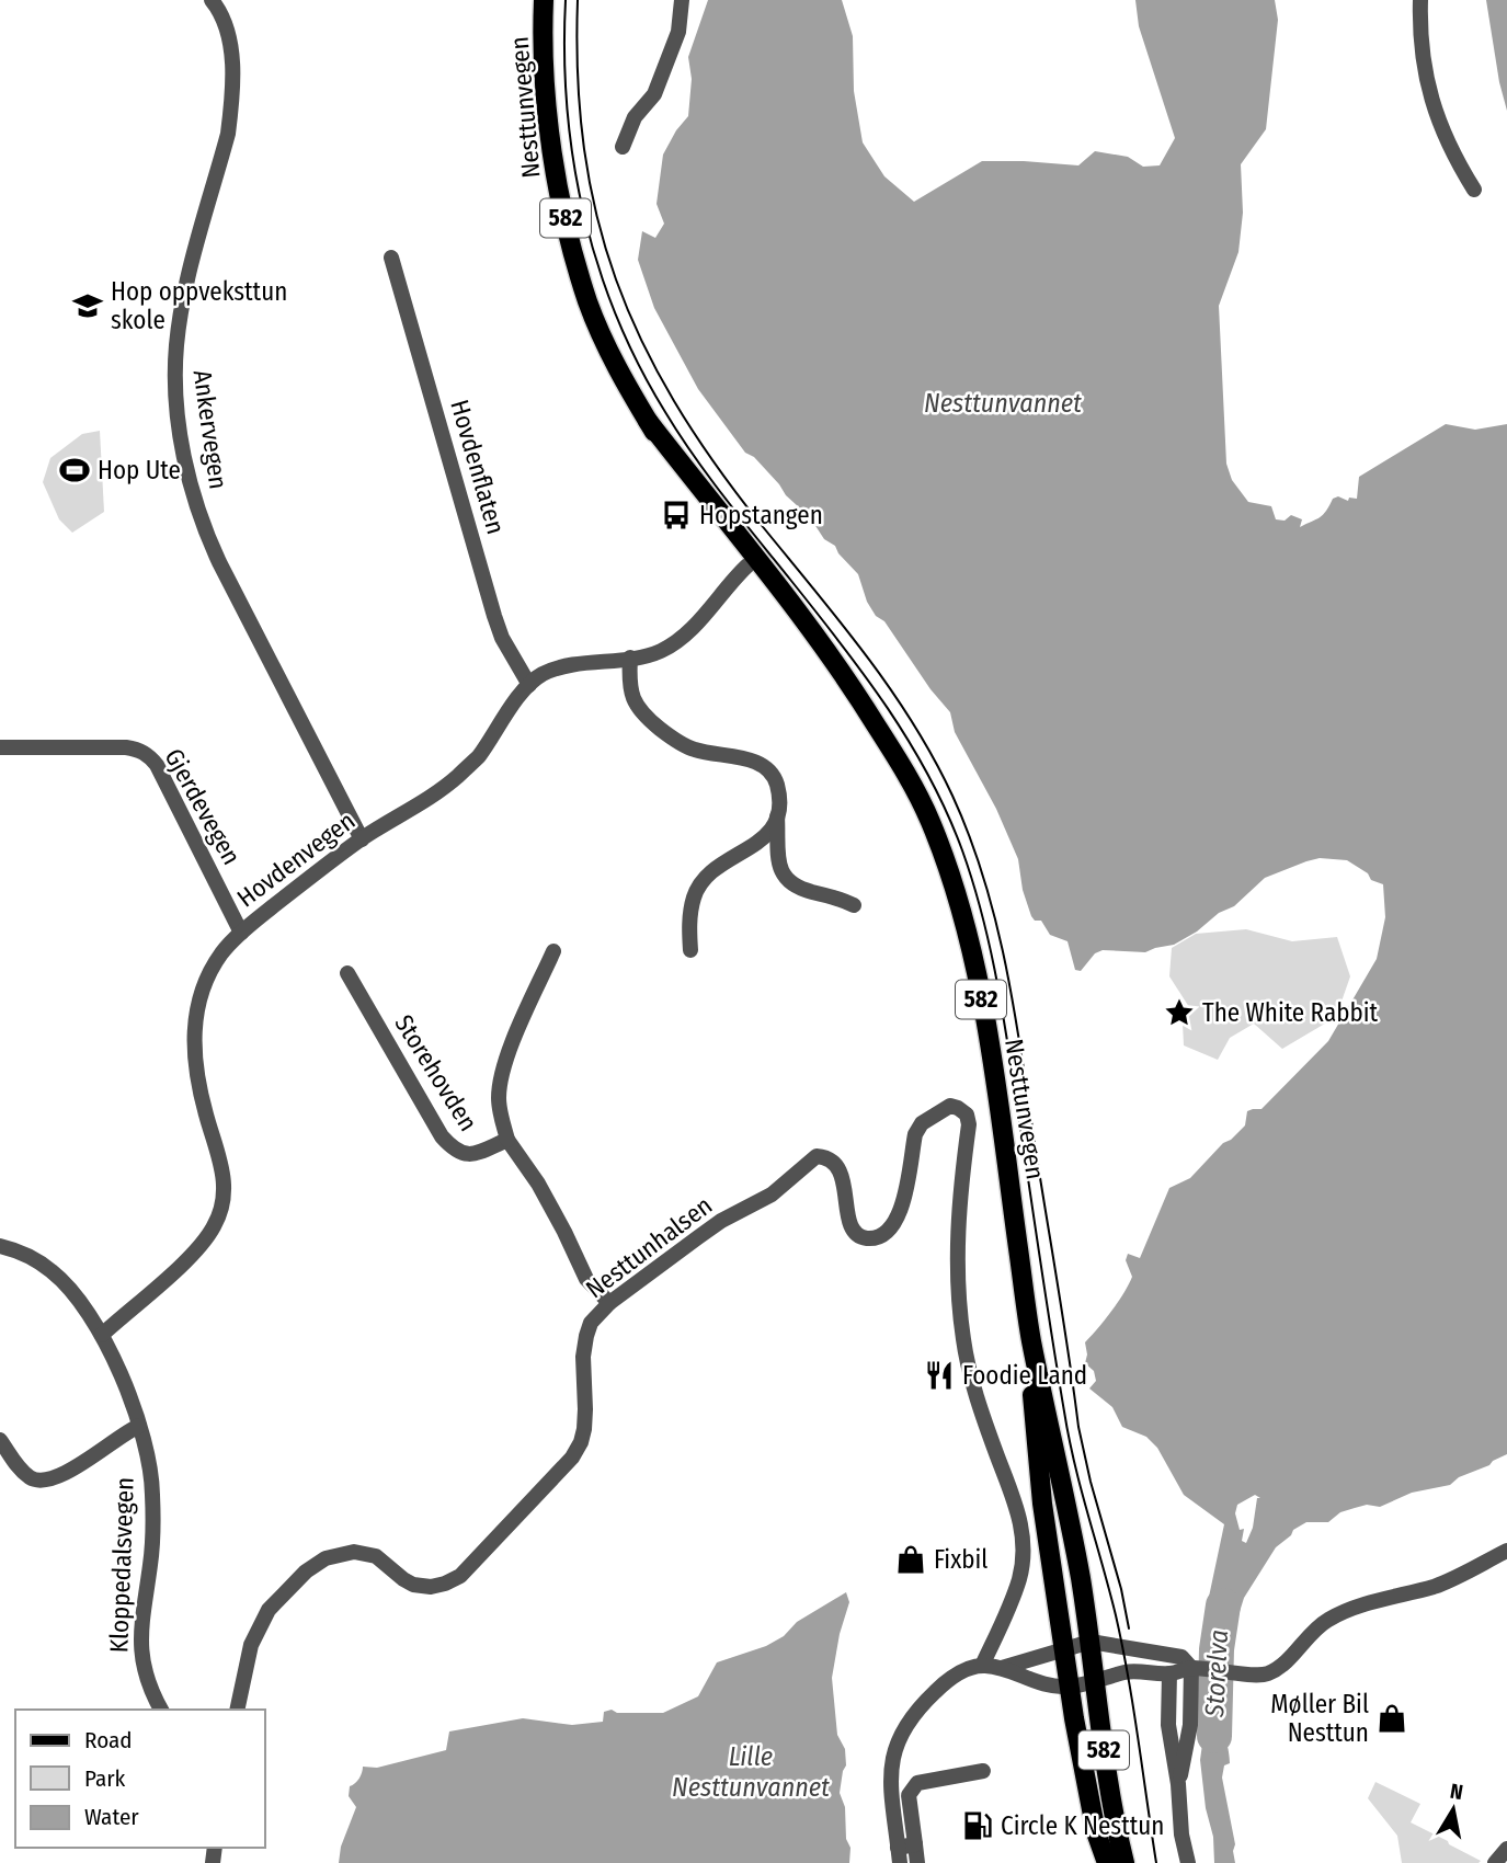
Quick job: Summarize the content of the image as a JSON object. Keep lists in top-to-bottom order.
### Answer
{
  "streets": {
    "main road": ["Nesttunvegen", "582"],
    "street": [
      "Ankervegen",
      "Hovdenflaten",
      "Gjerdevegen",
      "Hovdenvegen",
      "Storehovden",
      "Nesttunhalsen",
      "Kloppedalsvegen"
    ]
  },
  "crossings": [
    ["Nesttunvegen", "Hovdenvegen"],
    ["Ankervegen", "Hovdenvegen"],
    ["Hovdenflaten", "Hovdenvegen"],
    ["Gjerdevegen", "Hovdenvegen"],
    ["Hovdenvegen", "Kloppedalsvegen"],
    ["Storehovden", "Nesttunhalsen"]
  ],
  "water": ["Nesttunvannet", "Storelva", "Lille Nesttunvannet"],
  "places": {
    "school or university": ["Hop oppveksttun skole"],
    "sports": ["Hop Ute"],
    "bus stop": ["Hopstangen"],
    "place": ["The White Rabbit"],
    "restaurant": ["Foodie Land"],
    "shop": ["Fixbil", "Møller Bil Nesttun"],
    "fuel station": ["Circle K Nesttun"]
  },
  "legend": ["Road", "Park", "Water"],
  "north": "top"
}
